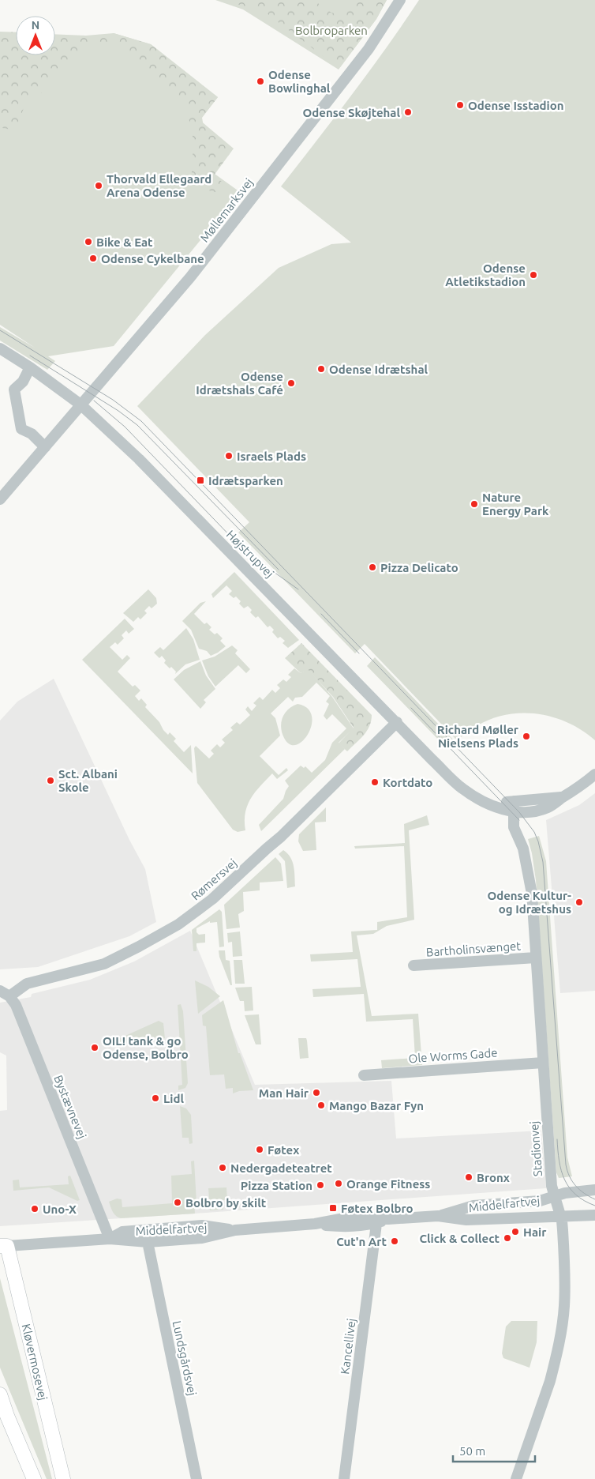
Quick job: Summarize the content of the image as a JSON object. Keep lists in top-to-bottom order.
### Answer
{
  "streets": {
    "main road": ["Kløvermosevej"],
    "street": [
      "Møllemarksvej",
      "Højstrupvej",
      "Rømersvej",
      "Bartholinsvænget",
      "Ole Worms Gade",
      "Bystævnevej",
      "Stadionvej",
      "Middelfartvej",
      "Kancellivej",
      "Lundsgårdsvej"
    ]
  },
  "crossings": [
    ["Møllemarksvej", "Højstrupvej"],
    ["Højstrupvej", "Rømersvej"],
    ["Højstrupvej", "Stadionvej"],
    ["Rømersvej", "Bystævnevej"],
    ["Bartholinsvænget", "Stadionvej"],
    ["Ole Worms Gade", "Stadionvej"],
    ["Bystævnevej", "Middelfartvej"],
    ["Stadionvej", "Middelfartvej"],
    ["Middelfartvej", "Kancellivej"],
    ["Middelfartvej", "Lundsgårdsvej"],
    ["Middelfartvej", "Kløvermosevej"]
  ],
  "parks": ["Bolbroparken"],
  "places": {
    "other": [
      "Odense Bowlinghal",
      "Odense Isstadion",
      "Odense Skøjtehal",
      "Thorvald Ellegaard Arena Odense",
      "Bike & Eat",
      "Odense Cykelbane",
      "Odense Atletikstadion",
      "Odense Idrætshal",
      "Odense Idrætshals Café",
      "Israels Plads",
      "Nature Energy Park",
      "Pizza Delicato",
      "Richard Møller Nielsens Plads",
      "Sct. Albani Skole",
      "Kortdato",
      "Odense Kultur- og Idrætshus",
      "OIL! tank & go Odense, Bolbro",
      "Man Hair",
      "Lidl",
      "Mango Bazar Fyn",
      "Føtex",
      "Nedergadeteatret",
      "Bronx",
      "Orange Fitness",
      "Pizza Station",
      "Bolbro by skilt",
      "Uno-X",
      "Hair",
      "Click & Collect",
      "Cut'n Art"
    ],
    "transit": ["Idrætsparken", "Føtex Bolbro"]
  },
  "scale_bar": "50 m",
  "north": "top"
}
